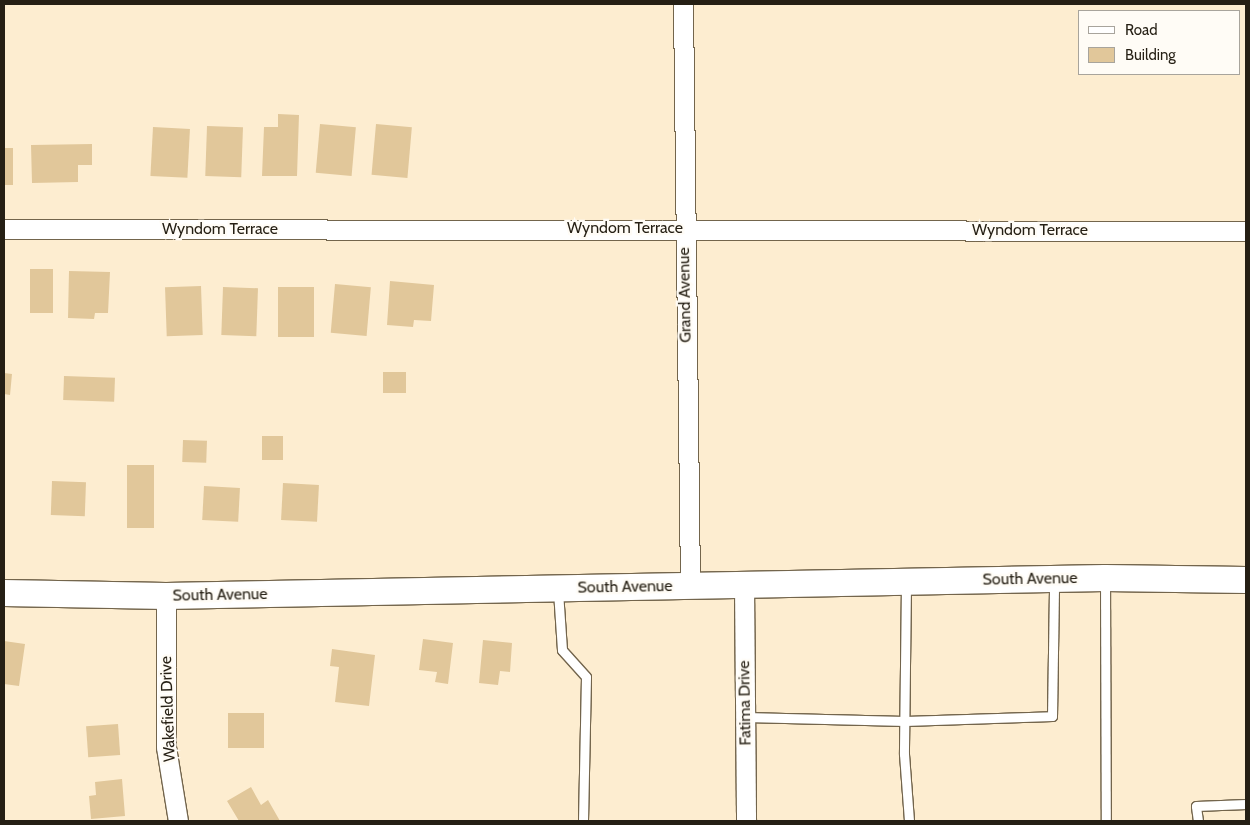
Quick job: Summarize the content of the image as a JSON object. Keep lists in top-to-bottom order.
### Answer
{
  "streets": {
    "street": [
      "Wyndom Terrace",
      "Grand Avenue",
      "South Avenue",
      "Fatima Drive",
      "Wakefield Drive"
    ]
  },
  "crossings": [
    ["Wyndom Terrace", "Grand Avenue"],
    ["Grand Avenue", "South Avenue"],
    ["South Avenue", "Fatima Drive"],
    ["South Avenue", "Wakefield Drive"]
  ],
  "legend": ["Road", "Building"]
}
